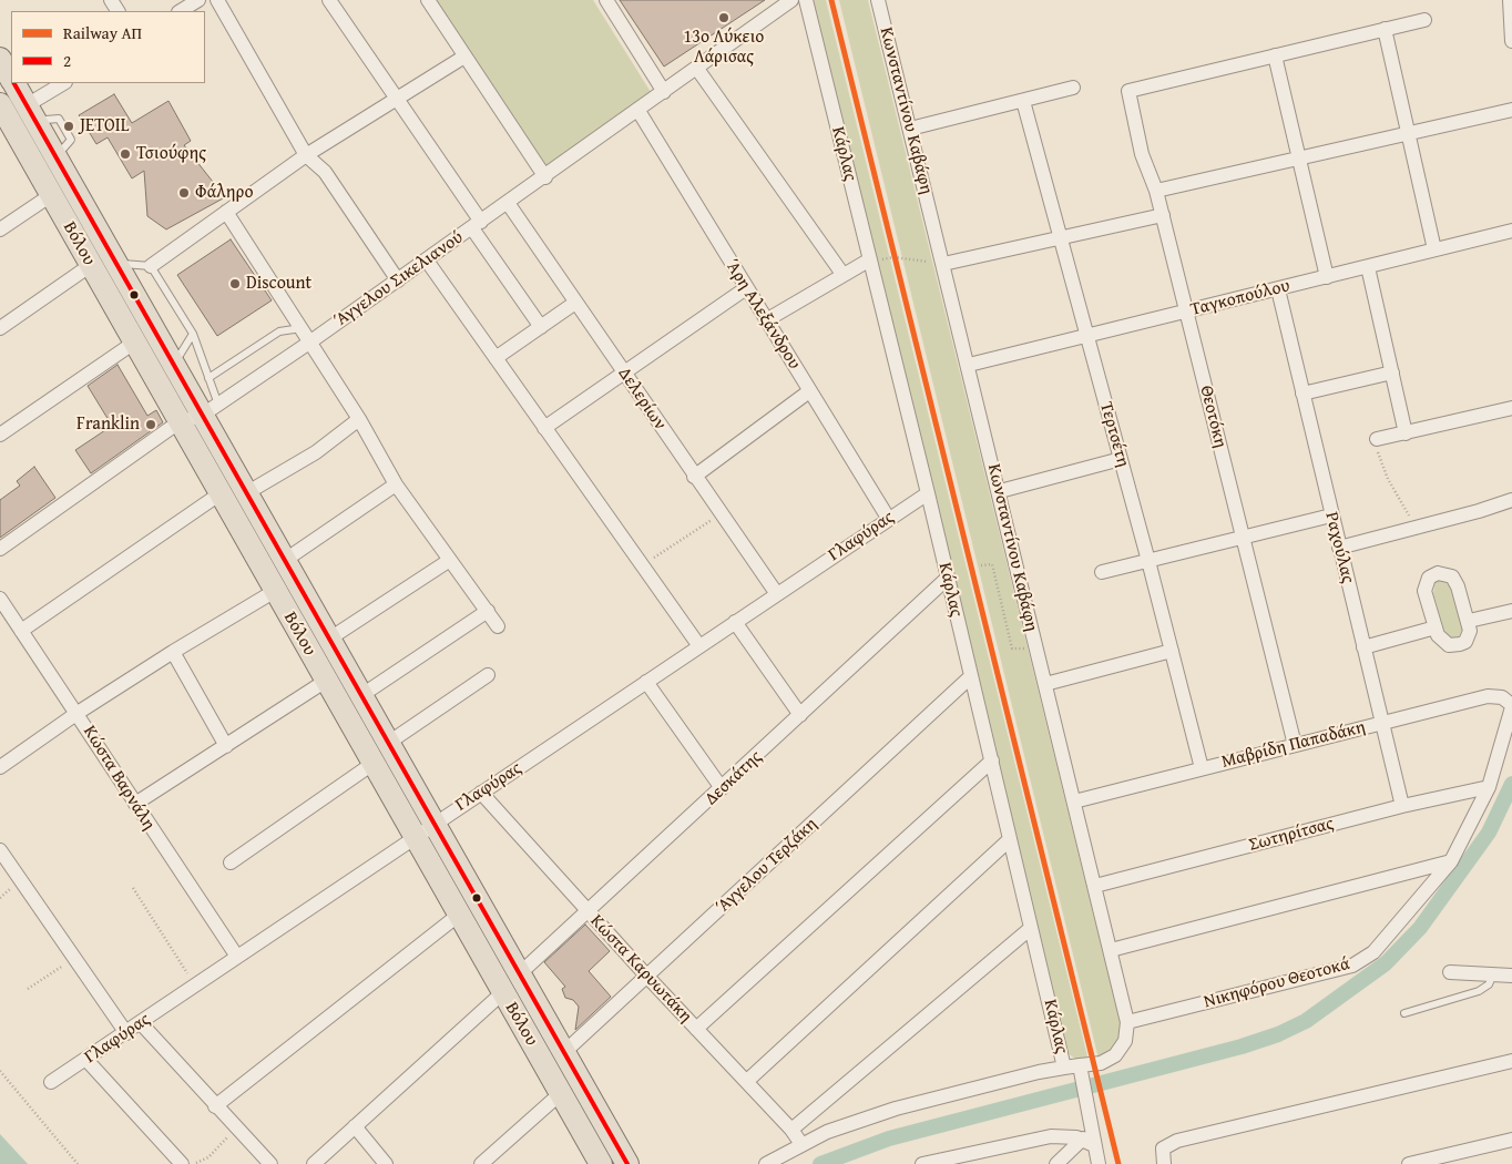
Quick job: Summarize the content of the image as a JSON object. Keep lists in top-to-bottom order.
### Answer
{
  "streets": {
    "main road": ["Βόλου"],
    "street": [
      "Κωνσταντίνου Καβάφη",
      "Κάρλας",
      "Άγγελου Σικελιανού",
      "Ταγκοπούλου",
      "Άρη Αλεξάνδρου",
      "Δελερίων",
      "Θεοτόκη",
      "Τερτσέτη",
      "Γλαφύρας",
      "Ραχούλας",
      "Μαβρίδη Παπαδάκη",
      "Κώστα Βαρνάλη",
      "Δεσκάτης",
      "Σωτηρίτσας",
      "Άγγελου Τερζάκη",
      "Κώστα Καρυωτάκη",
      "Νικηφόρου Θεοτοκά"
    ]
  },
  "crossings": [
    ["Κωνσταντίνου Καβάφη", "Κάρλας"],
    ["Κωνσταντίνου Καβάφη", "Ταγκοπούλου"],
    ["Κωνσταντίνου Καβάφη", "Μαβρίδη Παπαδάκη"],
    ["Κωνσταντίνου Καβάφη", "Σωτηρίτσας"],
    ["Κωνσταντίνου Καβάφη", "Νικηφόρου Θεοτοκά"],
    ["Κάρλας", "Γλαφύρας"],
    ["Κάρλας", "Δεσκάτης"],
    ["Κάρλας", "Άγγελου Τερζάκη"],
    ["Βόλου", "Άγγελου Σικελιανού"],
    ["Βόλου", "Γλαφύρας"],
    ["Βόλου", "Δεσκάτης"],
    ["Βόλου", "Άγγελου Τερζάκη"],
    ["Άγγελου Σικελιανού", "Άρη Αλεξάνδρου"],
    ["Άγγελου Σικελιανού", "Δελερίων"],
    ["Ταγκοπούλου", "Θεοτόκη"],
    ["Ταγκοπούλου", "Τερτσέτη"],
    ["Ταγκοπούλου", "Ραχούλας"],
    ["Άρη Αλεξάνδρου", "Γλαφύρας"],
    ["Δελερίων", "Γλαφύρας"],
    ["Θεοτόκη", "Μαβρίδη Παπαδάκη"],
    ["Τερτσέτη", "Μαβρίδη Παπαδάκη"],
    ["Γλαφύρας", "Κώστα Βαρνάλη"],
    ["Γλαφύρας", "Κώστα Καρυωτάκη"],
    ["Ραχούλας", "Μαβρίδη Παπαδάκη"],
    ["Ραχούλας", "Σωτηρίτσας"],
    ["Μαβρίδη Παπαδάκη", "Νικηφόρου Θεοτοκά"],
    ["Δεσκάτης", "Κώστα Καρυωτάκη"],
    ["Σωτηρίτσας", "Νικηφόρου Θεοτοκά"],
    ["Άγγελου Τερζάκη", "Κώστα Καρυωτάκη"]
  ],
  "places": [
    "13ο Λύκειο Λάρισας",
    "JETOIL",
    "Τσιούφης",
    "Φάληρο",
    "Discount",
    "Franklin"
  ],
  "lines": ["rail line ΑΠ", "transit line 2"],
  "legend": ["Railway ΑΠ", "2"]
}
